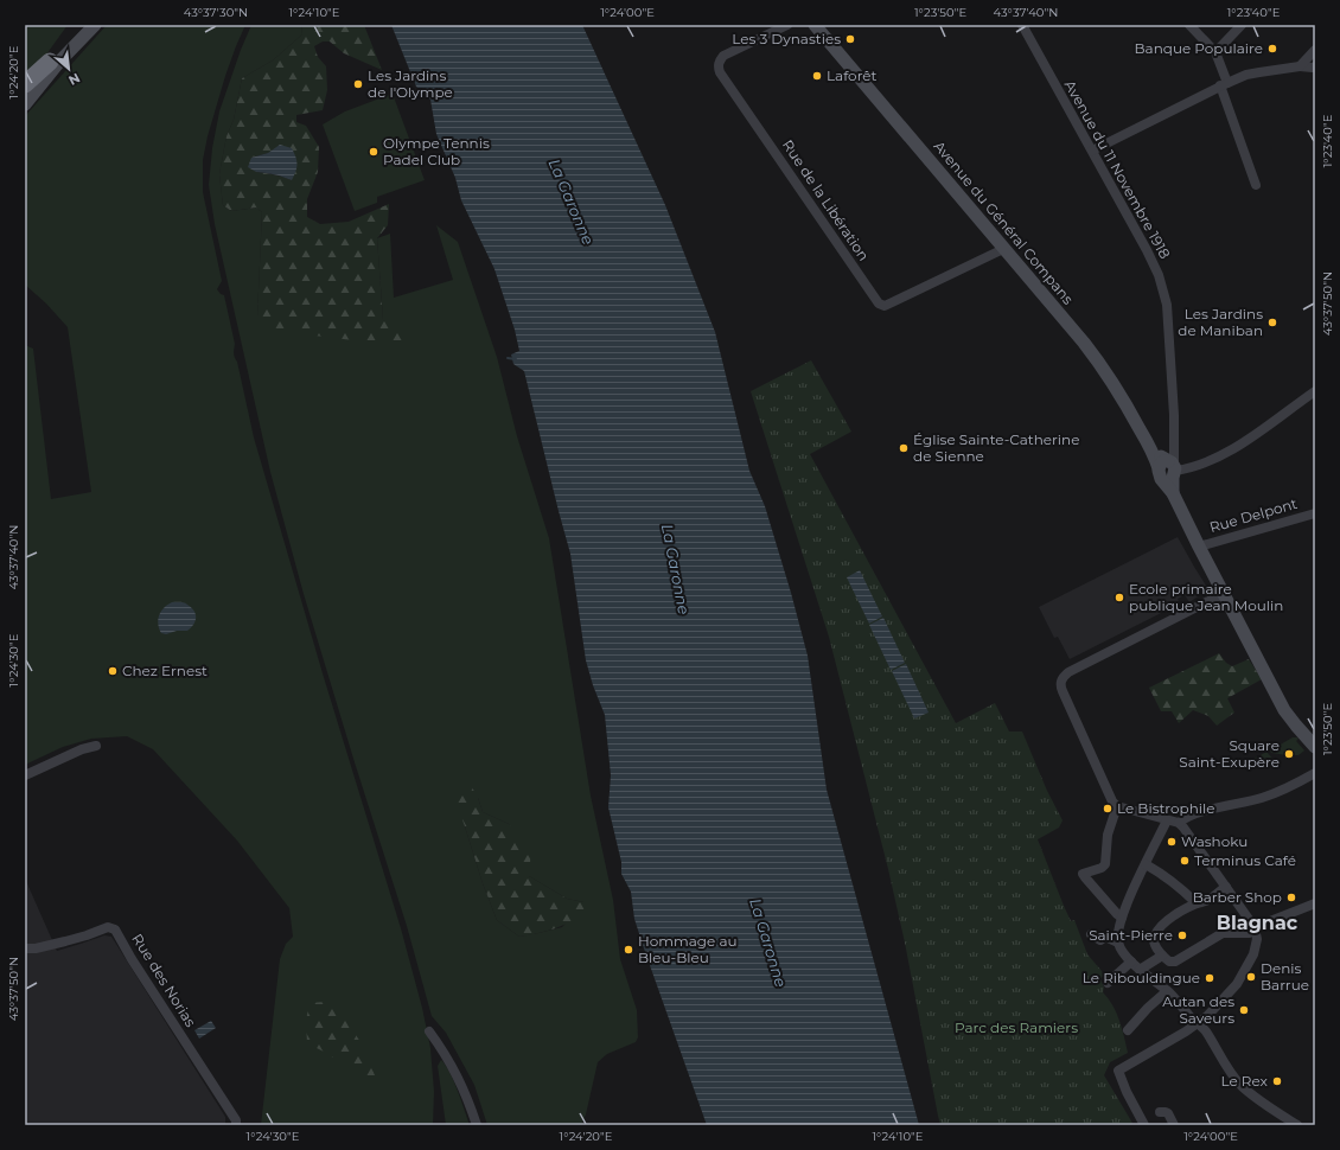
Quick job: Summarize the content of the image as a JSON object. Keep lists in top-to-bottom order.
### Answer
{
  "streets": {
    "main road": ["Avenue du Général Compans"],
    "street": [
      "Avenue du 11 Novembre 1918",
      "Rue de la Libération",
      "Rue Delpont",
      "Rue des Norias"
    ]
  },
  "crossings": [
    ["Avenue du 11 Novembre 1918", "Avenue du Général Compans"],
    ["Rue de la Libération", "Avenue du Général Compans"]
  ],
  "districts": ["Blagnac"],
  "water": ["La Garonne"],
  "parks": ["Parc des Ramiers"],
  "places": [
    "Les 3 Dynasties",
    "Banque Populaire",
    "Laforêt",
    "Les Jardins de l'Olympe",
    "Olympe Tennis Padel Club",
    "Les Jardins de Maniban",
    "Église Sainte-Catherine de Sienne",
    "Ecole primaire publique Jean Moulin",
    "Chez Ernest",
    "Square Saint-Exupère",
    "Le Bistrophile",
    "Washoku",
    "Terminus Café",
    "Barber Shop",
    "Saint-Pierre",
    "Hommage au Bleu-Bleu",
    "Denis Barrue",
    "Le Ribouldingue",
    "Autan des Saveurs",
    "Le Rex"
  ],
  "north": "bottom right",
  "coordinates": [
    "43°37'30\"N",
    "1°24'10\"E",
    "1°24'00\"E",
    "1°23'50\"E",
    "43°37'40\"N",
    "1°23'40\"E",
    "1°24'20\"E",
    "43°37'50\"N",
    "1°24'30\"E"
  ]
}
